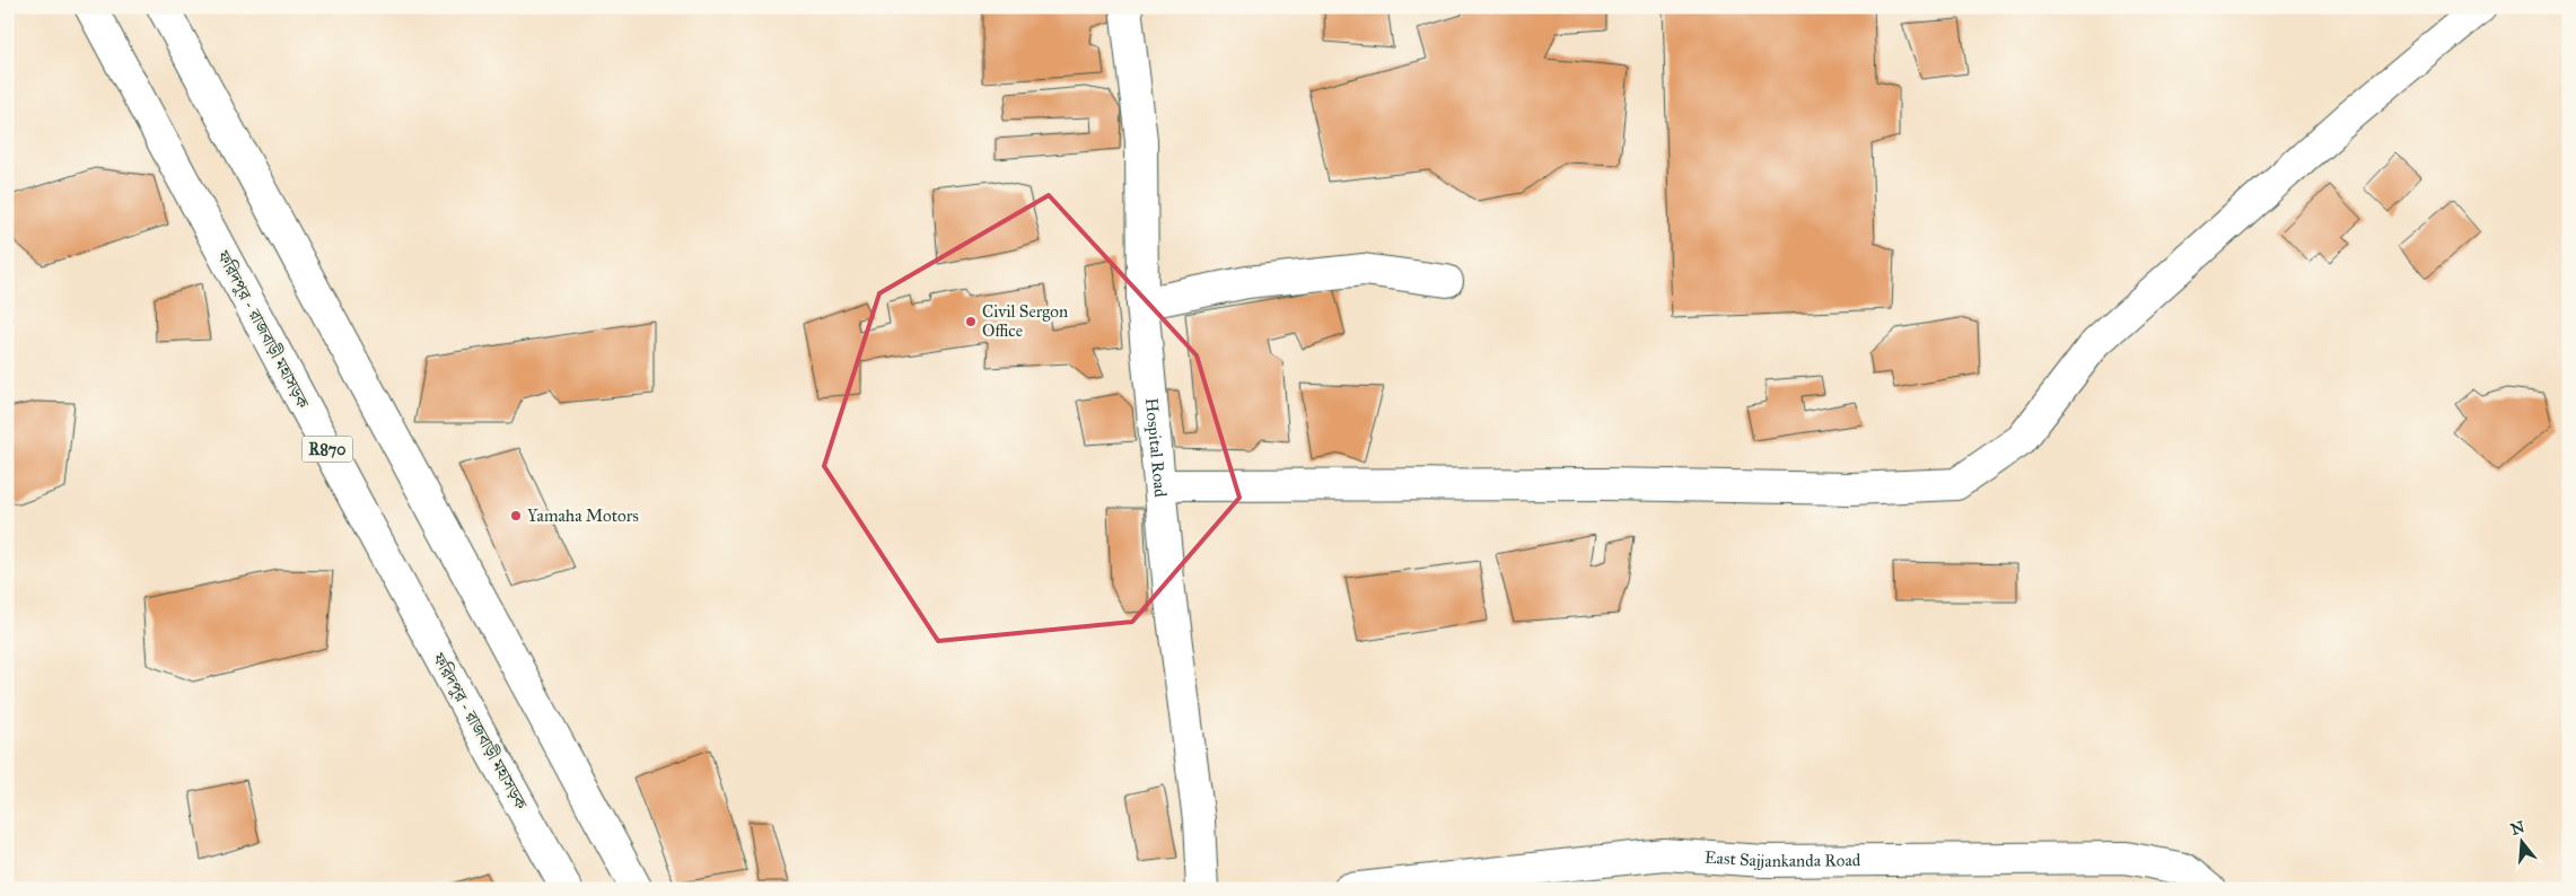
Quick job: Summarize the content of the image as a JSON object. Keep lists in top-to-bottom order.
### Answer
{
  "streets": {
    "street": [
      "ফরিদপুর - রাজবাড়ী মহাসড়ক",
      "Hospital Road",
      "R870",
      "East Sajjankanda Road"
    ]
  },
  "places": ["Civil Sergon Office", "Yamaha Motors"],
  "north": "top"
}
